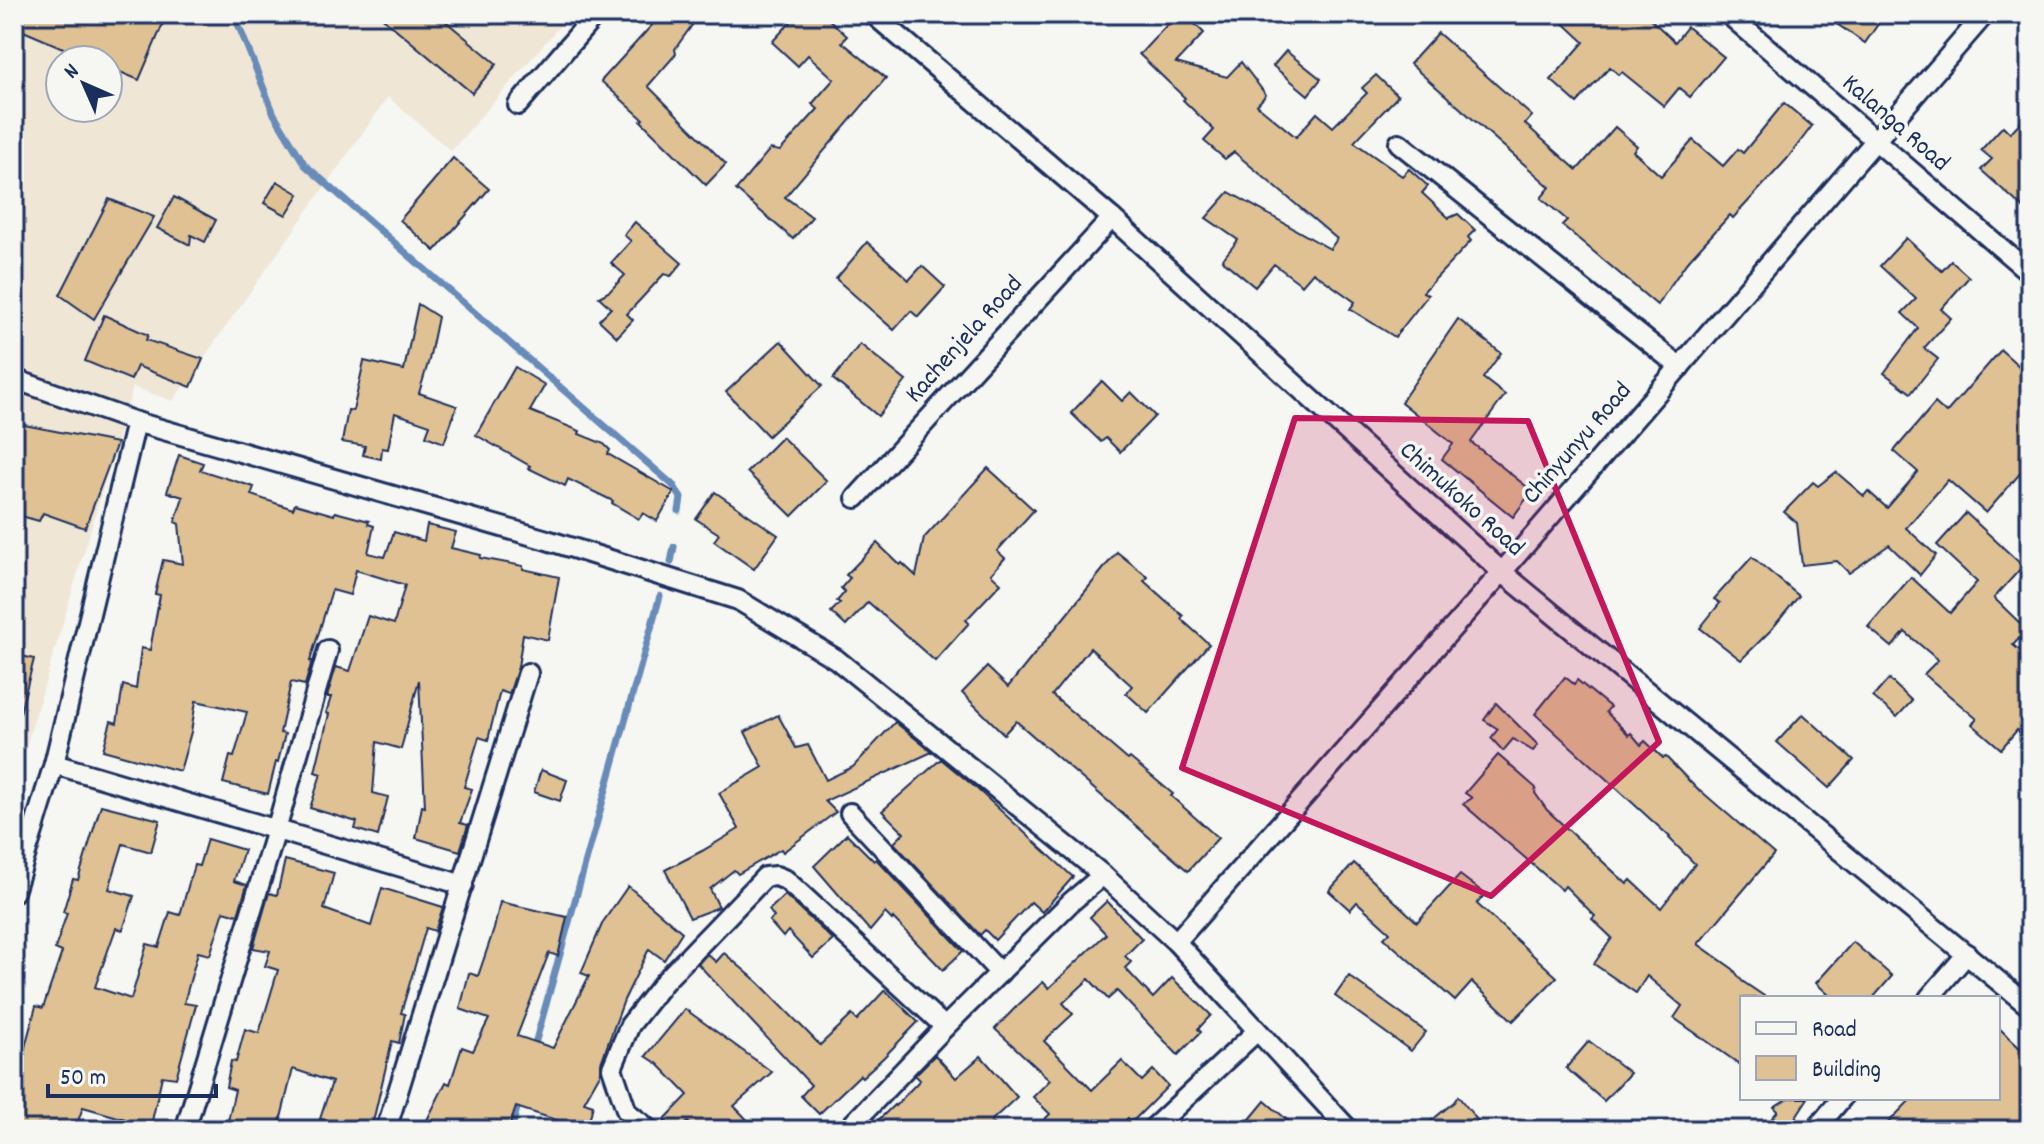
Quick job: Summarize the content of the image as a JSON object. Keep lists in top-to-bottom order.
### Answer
{
  "streets": {
    "street": [
      "Kalanga Road",
      "Kachenjela Road",
      "Chinyunyu Road",
      "Chimukoko Road"
    ]
  },
  "crossings": [
    ["Kalanga Road", "Chinyunyu Road"],
    ["Kachenjela Road", "Chimukoko Road"],
    ["Chinyunyu Road", "Chimukoko Road"]
  ],
  "legend": ["Road", "Building"],
  "scale_bar": "50 m",
  "north": "top left"
}
